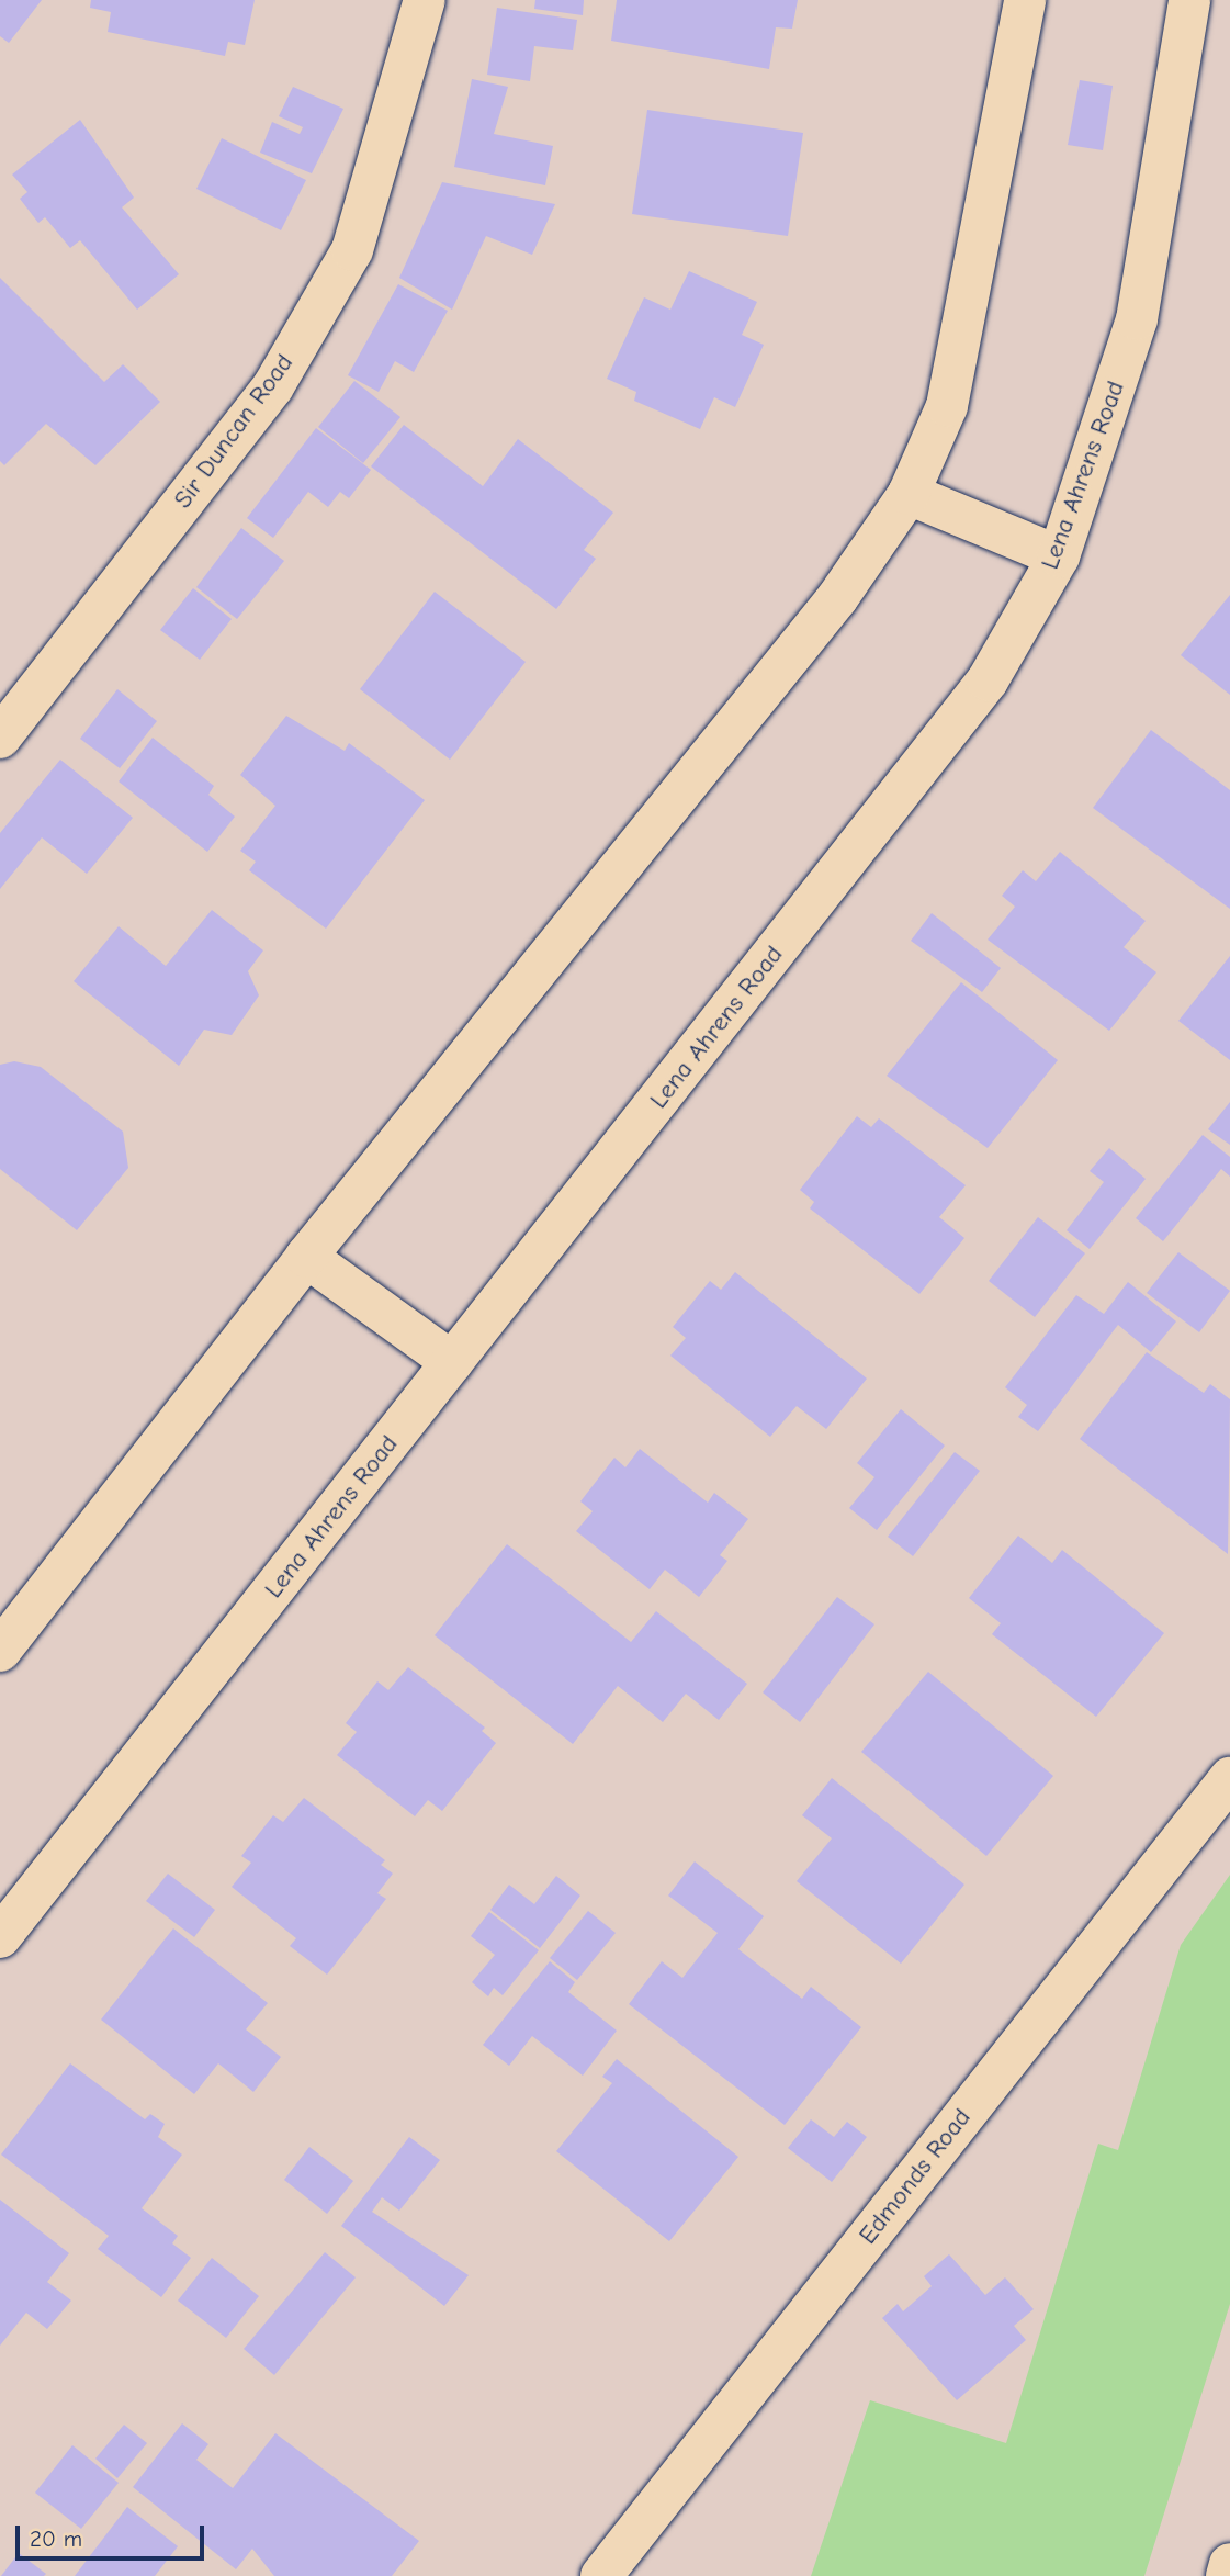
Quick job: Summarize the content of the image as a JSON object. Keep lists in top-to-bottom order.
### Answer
{
  "streets": {
    "main road": ["Sir Duncan Road", "Lena Ahrens Road", "Edmonds Road"]
  },
  "scale_bar": "20 m"
}
